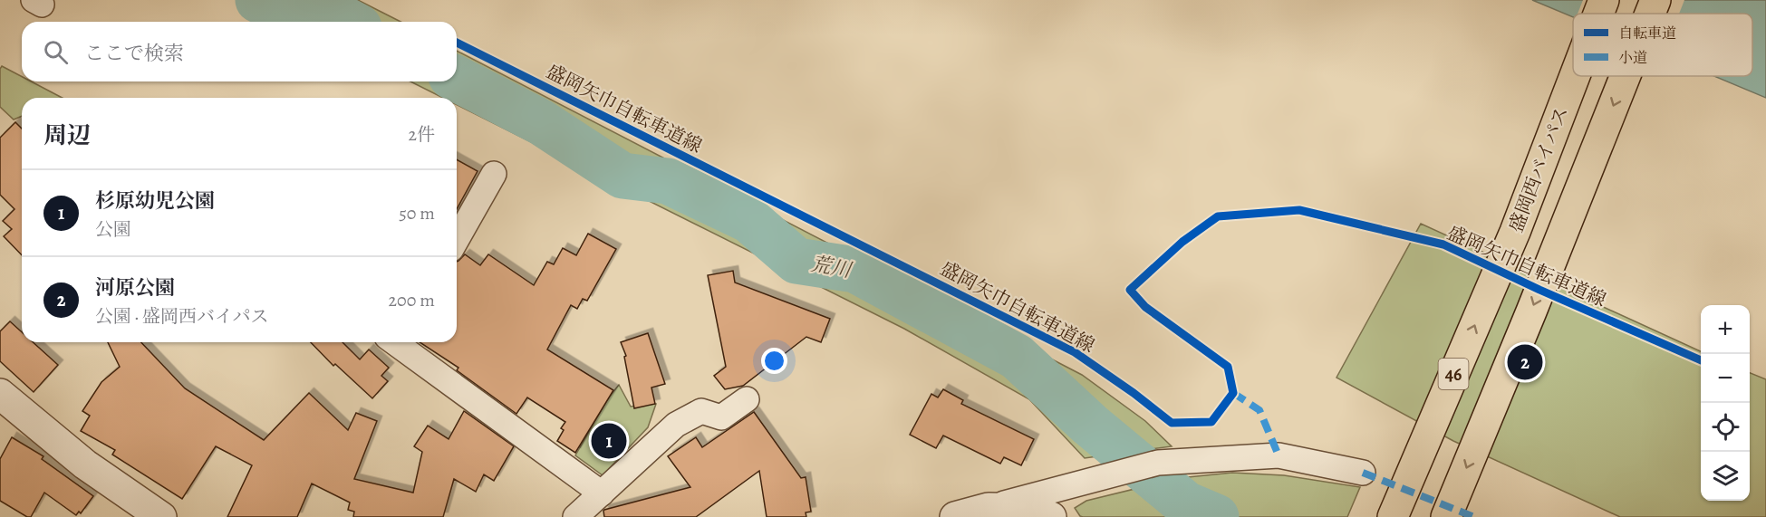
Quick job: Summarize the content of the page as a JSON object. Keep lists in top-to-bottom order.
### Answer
{
  "streets": {
    "highway": ["盛岡西バイパス", "46"],
    "cycle path": ["盛岡矢巾自転車道線"]
  },
  "water": ["荒川"],
  "legend": ["自転車道", "小道"],
  "page": {
    "search": "ここで検索",
    "heading": ["周辺", "2件"],
    "list": [
      {
        "mark": "1",
        "name": "杉原幼児公園",
        "note": "公園",
        "value": "50 m"
      },
      {
        "mark": "2",
        "name": "河原公園",
        "note": "公園 · 盛岡西バイパス",
        "value": "200 m"
      }
    ],
    "map_buttons": ["+", "−"],
    "pins": ["2", "1"]
  }
}
